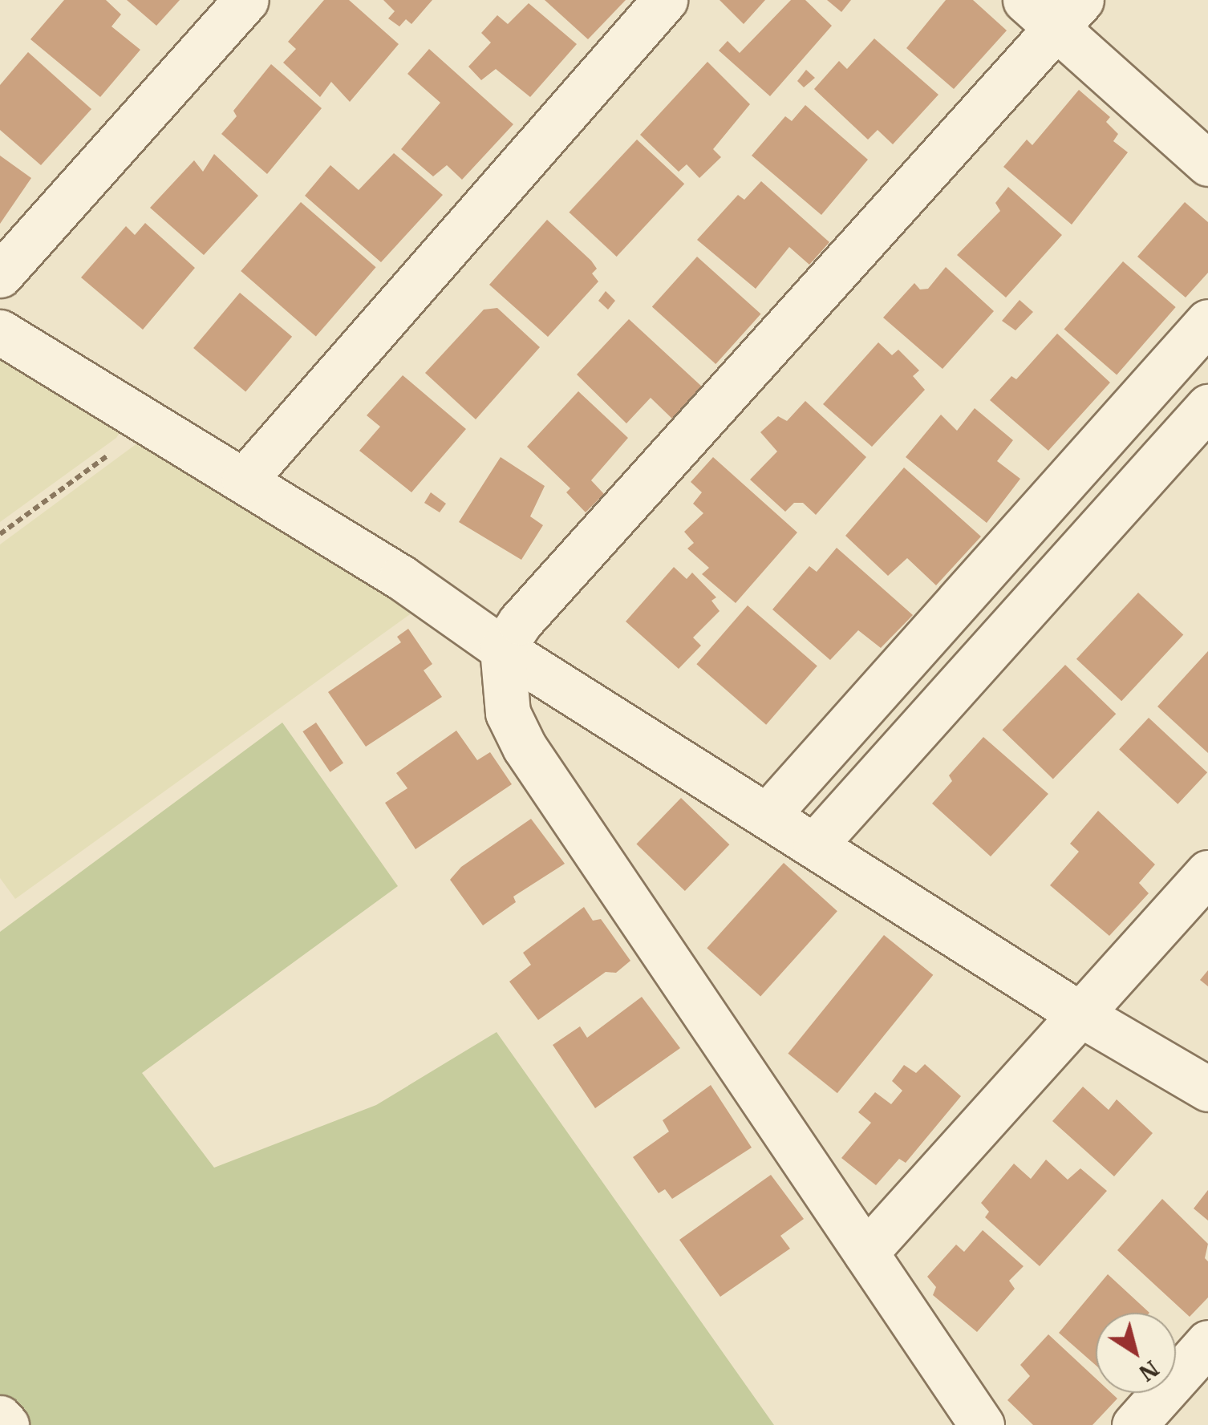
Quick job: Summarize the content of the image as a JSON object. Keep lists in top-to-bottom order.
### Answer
{
  "north": "bottom right"
}
